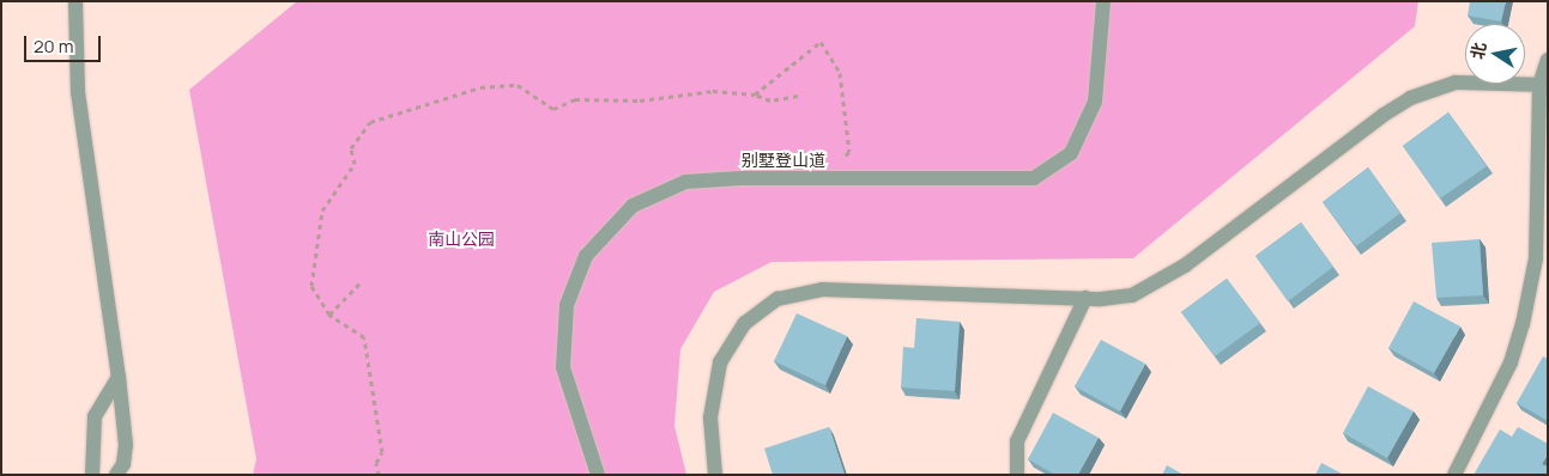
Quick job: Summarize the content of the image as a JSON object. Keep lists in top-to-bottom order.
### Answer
{
  "streets": {
    "street": ["别墅登山道"]
  },
  "parks": ["南山公园"],
  "scale_bar": "20 m",
  "north": "left"
}
